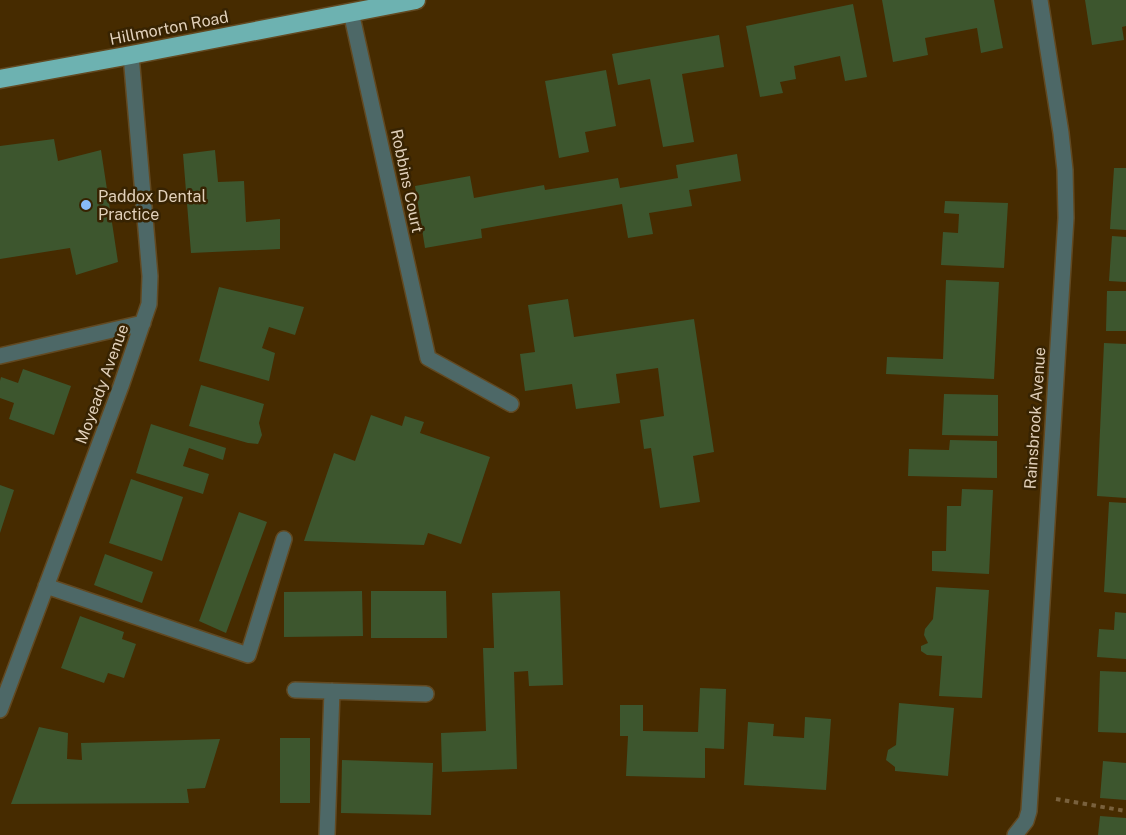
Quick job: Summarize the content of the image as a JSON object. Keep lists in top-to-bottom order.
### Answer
{
  "streets": {
    "highway": ["Hillmorton Road"],
    "street": ["Robbins Court", "Moyeady Avenue", "Rainsbrook Avenue"]
  },
  "crossings": [
    ["Hillmorton Road", "Robbins Court"],
    ["Hillmorton Road", "Moyeady Avenue"]
  ],
  "places": ["Paddox Dental Practice"]
}
